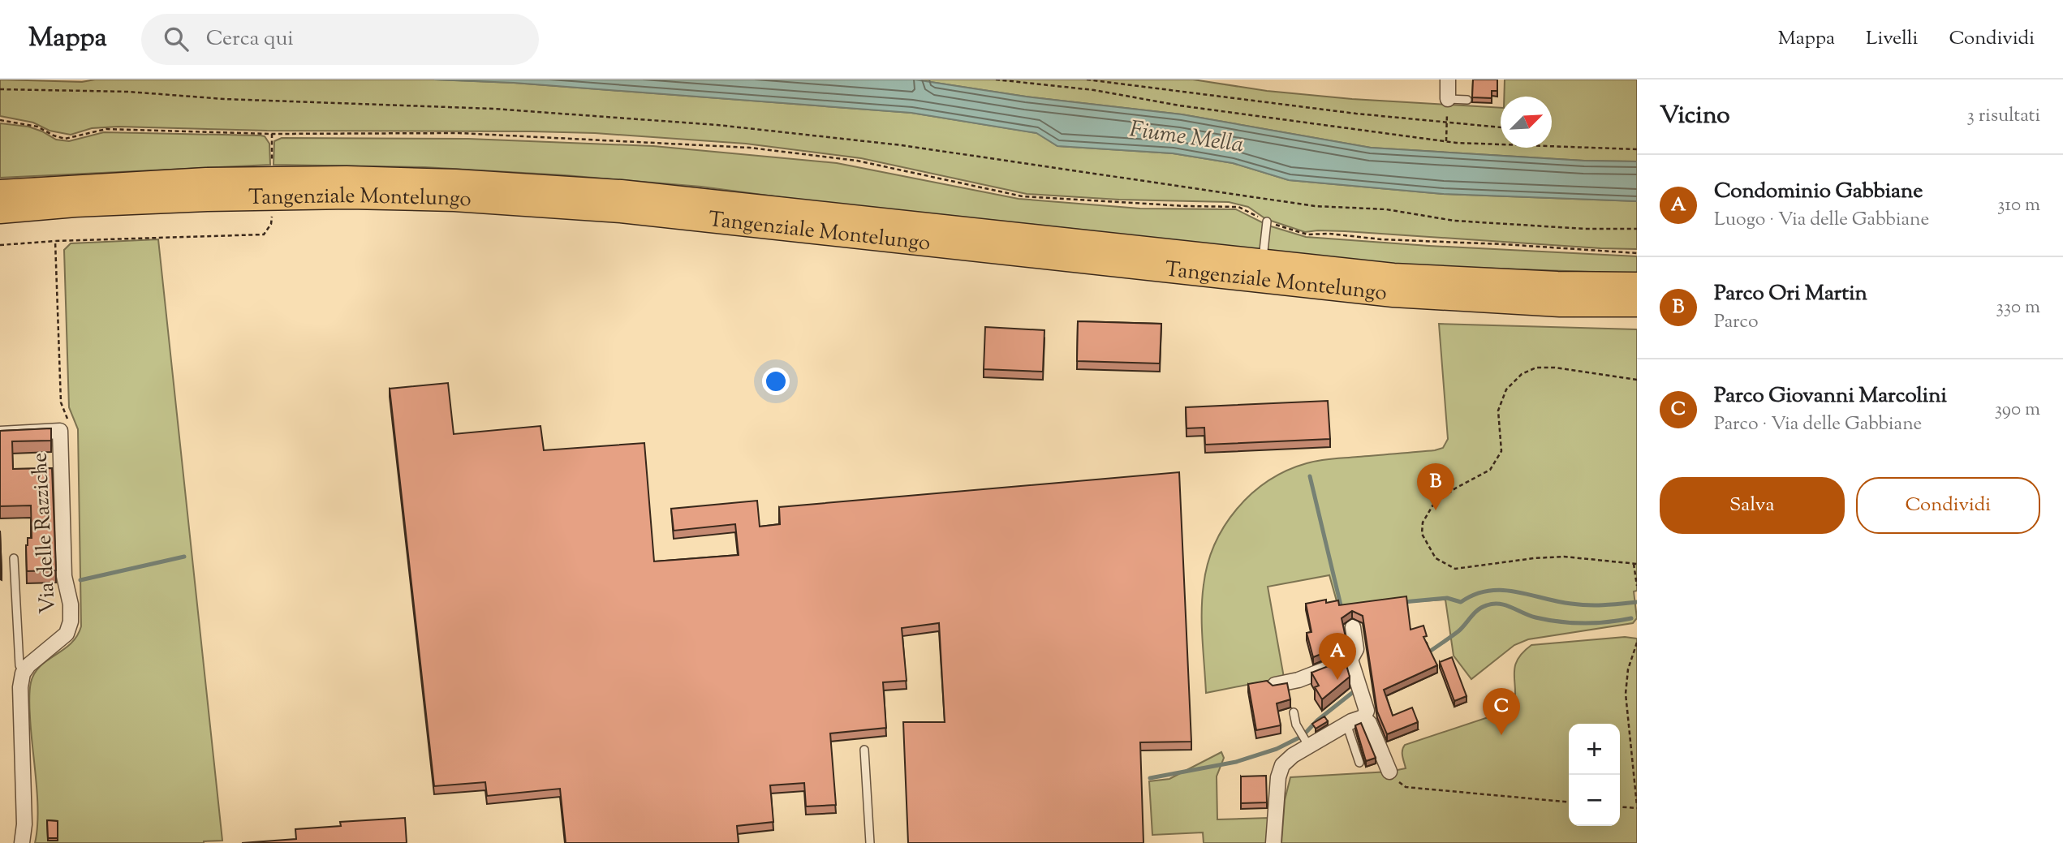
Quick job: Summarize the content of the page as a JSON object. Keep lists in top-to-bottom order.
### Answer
{
  "streets": {
    "highway": ["Tangenziale Montelungo"],
    "street": ["Via delle Razziche"]
  },
  "water": ["Fiume Mella"],
  "north": "top right",
  "page": {
    "header": "Mappa",
    "search": "Cerca qui",
    "nav": ["Mappa", "Livelli", "Condividi"],
    "heading": ["Vicino", "3 risultati"],
    "list": [
      {
        "mark": "A",
        "name": "Condominio Gabbiane",
        "note": "Luogo · Via delle Gabbiane",
        "value": "310 m"
      },
      {
        "mark": "B",
        "name": "Parco Ori Martin",
        "note": "Parco",
        "value": "330 m"
      },
      {
        "mark": "C",
        "name": "Parco Giovanni Marcolini",
        "note": "Parco · Via delle Gabbiane",
        "value": "390 m"
      }
    ],
    "buttons": ["Salva", "Condividi"],
    "pins": ["B", "A", "C"],
    "map_buttons": ["+", "−"]
  }
}
